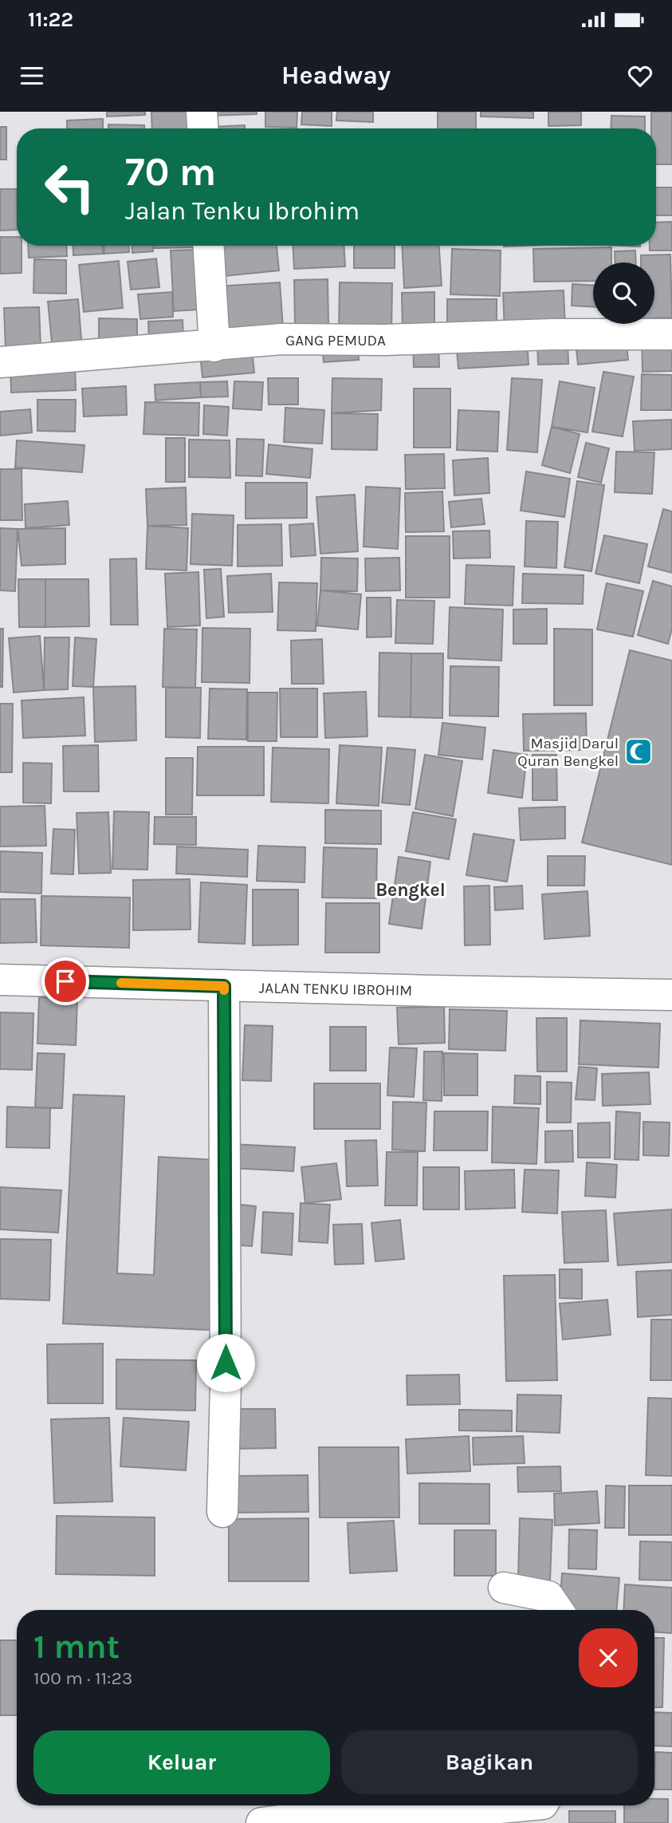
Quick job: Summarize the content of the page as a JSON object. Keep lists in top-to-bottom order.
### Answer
{
  "streets": {
    "street": ["GANG PEMUDA", "JALAN TENKU IBROHIM"]
  },
  "districts": ["Bengkel"],
  "places": {
    "mosque": ["Masjid Darul Quran Bengkel"]
  },
  "page": {
    "status": "11:22",
    "header": "Headway",
    "turn": ["70 m", "Jalan Tenku Ibrohim"],
    "heading": ["1 mnt", "100 m · 11:23"],
    "buttons": ["Keluar", "Bagikan"]
  }
}
